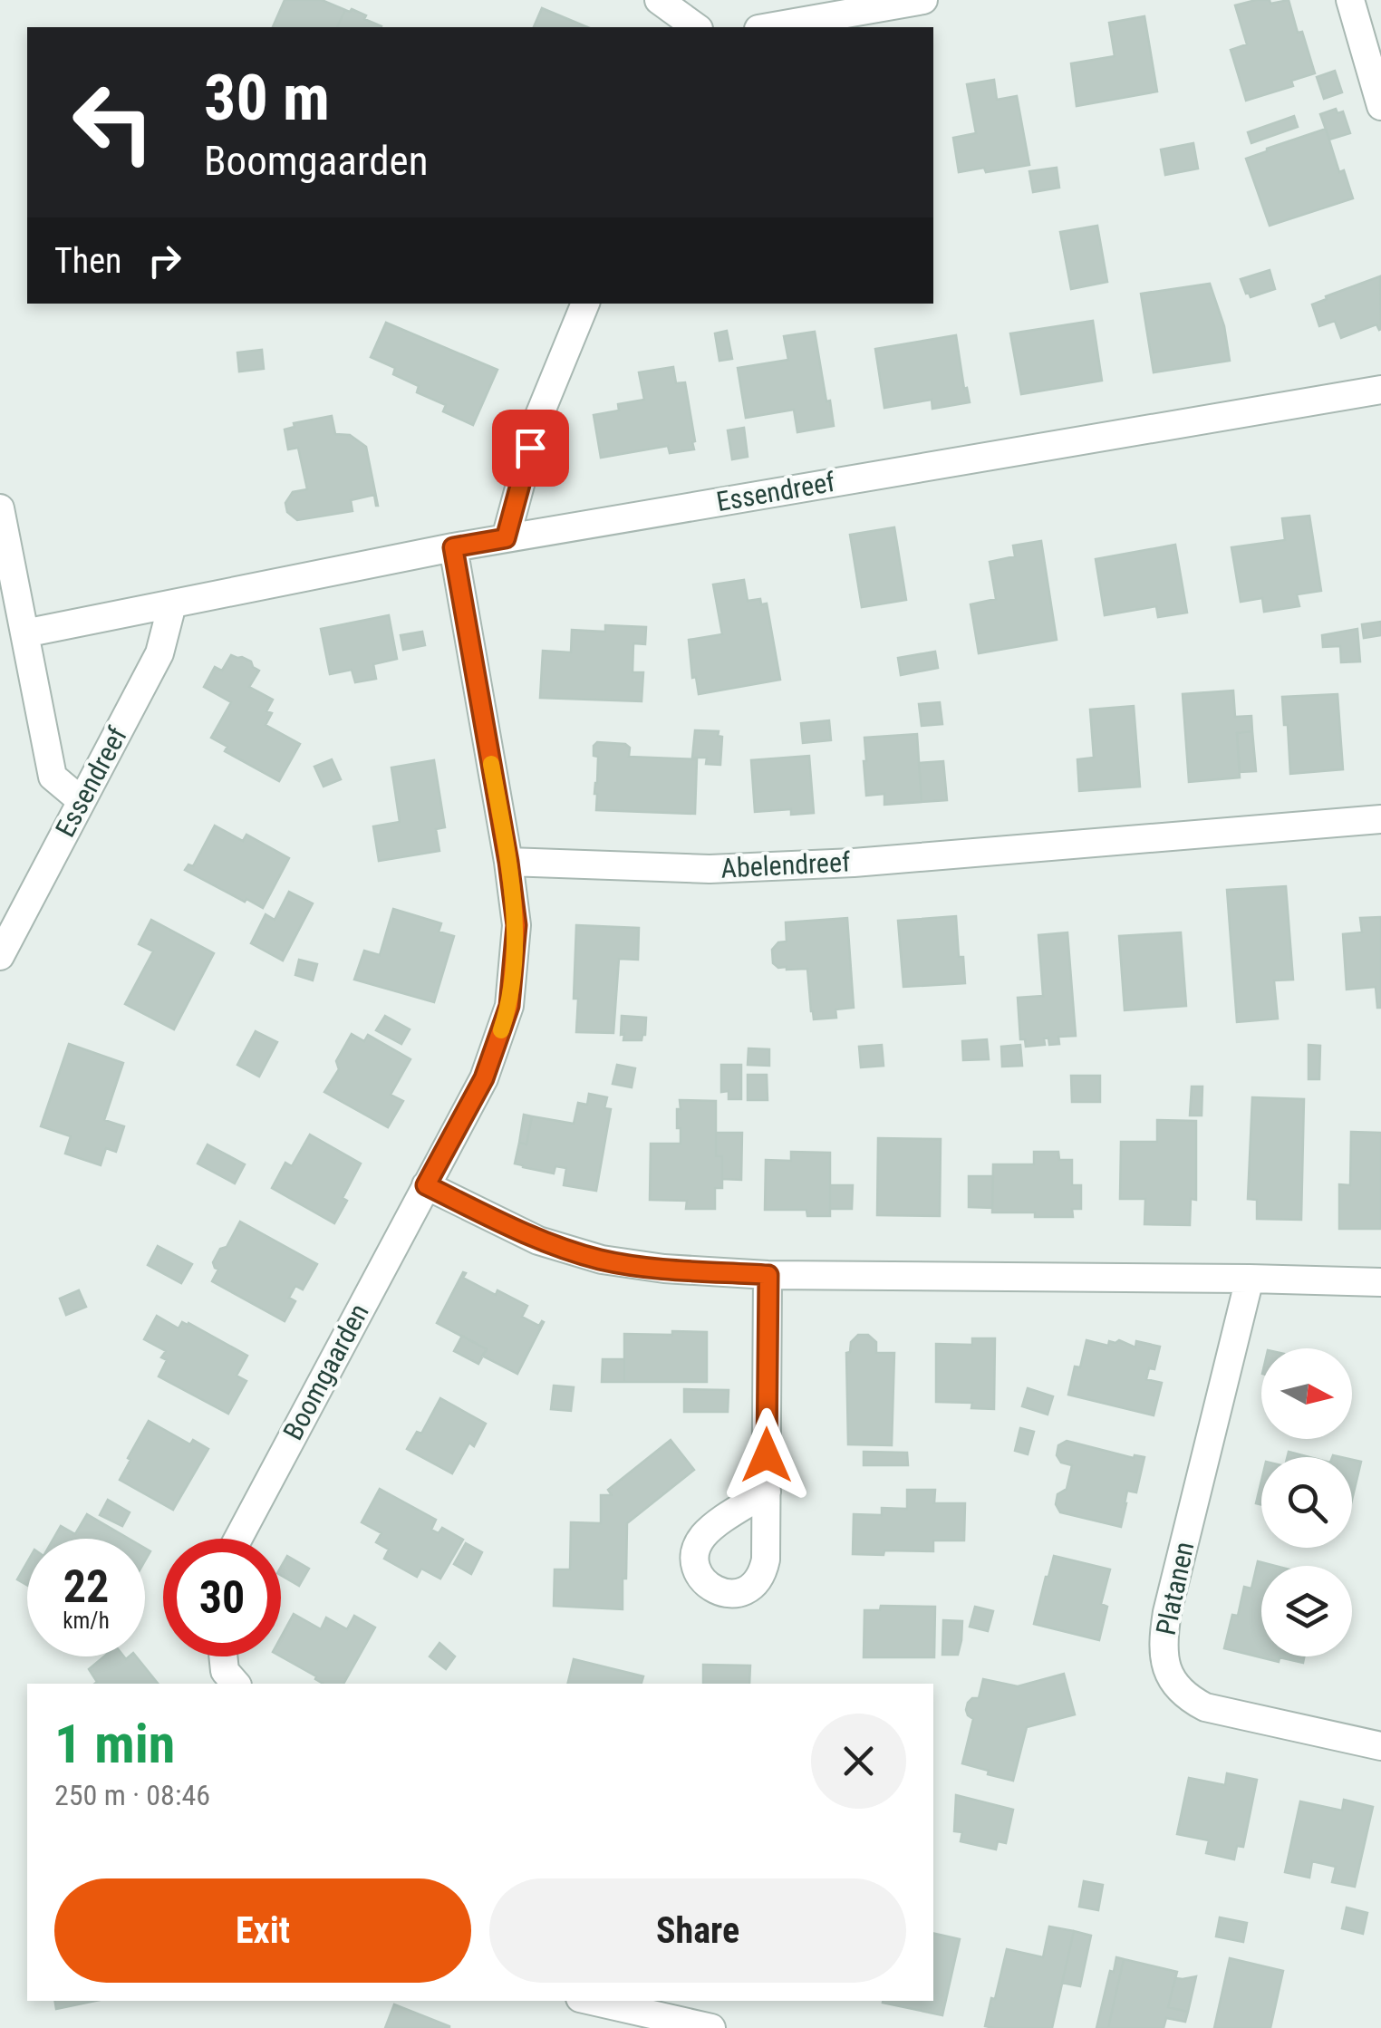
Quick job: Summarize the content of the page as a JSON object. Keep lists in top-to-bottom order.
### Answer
{
  "streets": {
    "street": [
      "Essendreef",
      "Abelendreef",
      "Boomgaarden",
      "Platanen"
    ]
  },
  "crossings": [
    ["Abelendreef", "Boomgaarden"]
  ],
  "north": "right",
  "page": {
    "turn": ["30 m", "Boomgaarden"],
    "then": "Then",
    "speed": "22 km/h",
    "limit": "30",
    "heading": ["1 min", "250 m · 08:46"],
    "buttons": ["Exit", "Share"]
  }
}
